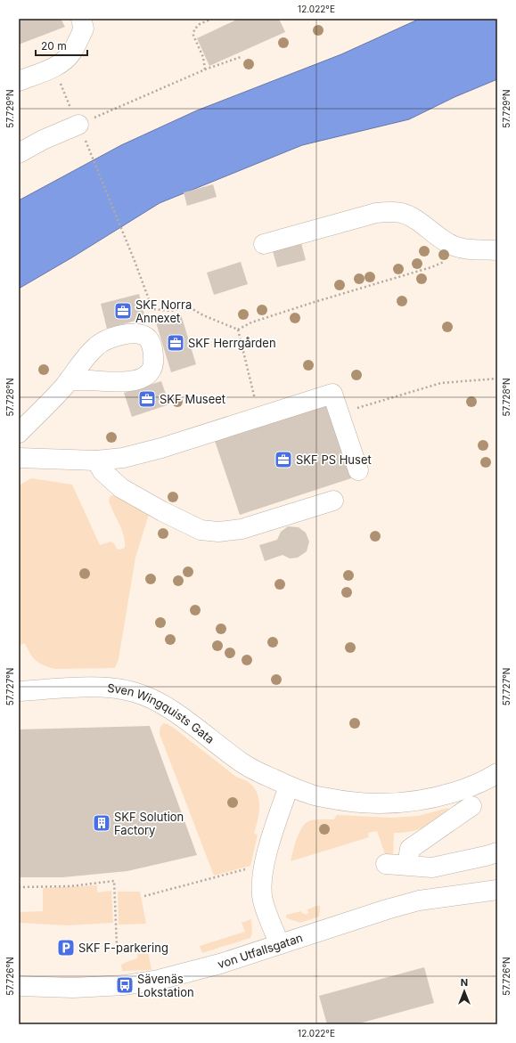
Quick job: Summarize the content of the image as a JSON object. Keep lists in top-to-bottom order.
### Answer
{
  "streets": {
    "street": ["Sven Wingquists Gata", "von Utfallsgatan"]
  },
  "places": {
    "office": [
      "SKF Norra Annexet",
      "SKF Herrgården",
      "SKF Museet",
      "SKF PS Huset"
    ],
    "building": ["SKF Solution Factory"],
    "parking": ["SKF F-parkering"],
    "bus stop": ["Sävenäs Lokstation"]
  },
  "scale_bar": "20 m",
  "north": "top",
  "coordinates": [
    "12.022°E",
    "57.729°N",
    "57.728°N",
    "57.727°N",
    "57.726°N"
  ]
}
